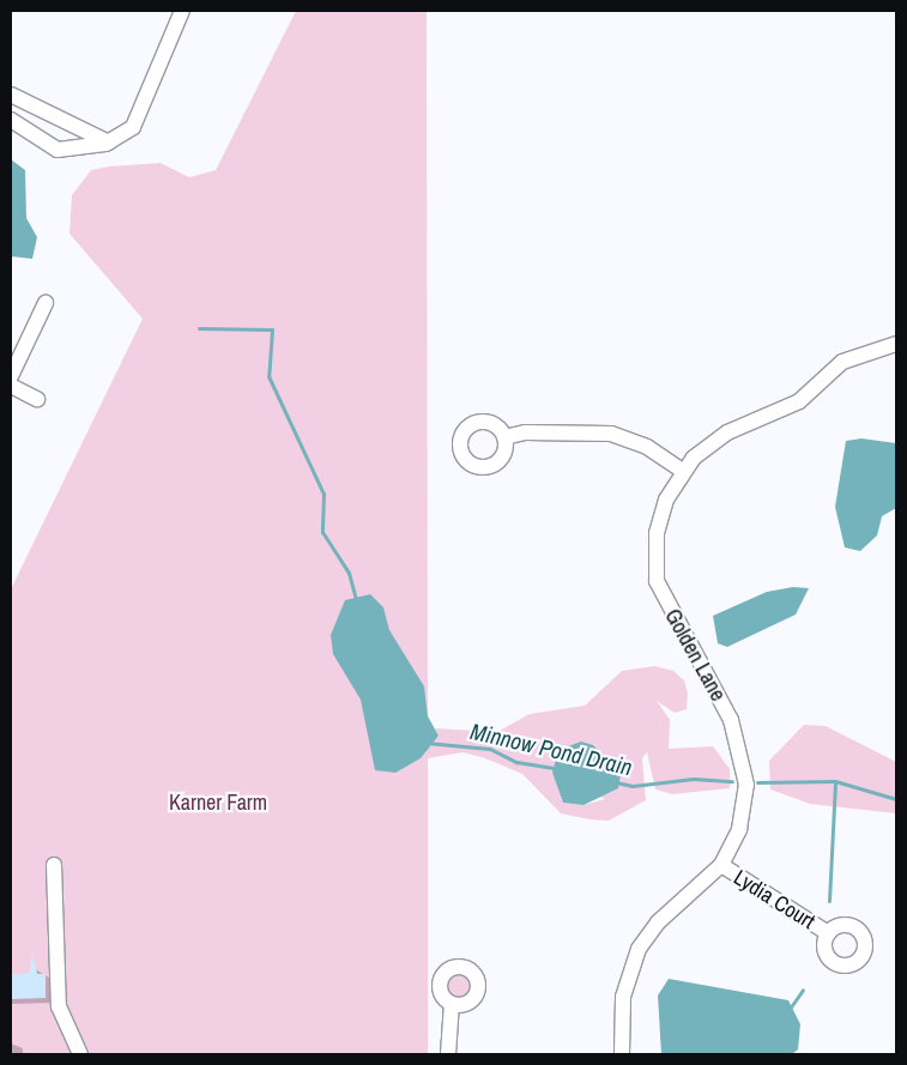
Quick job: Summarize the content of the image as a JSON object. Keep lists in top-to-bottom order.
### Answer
{
  "streets": {
    "street": ["Golden Lane", "Lydia Court"]
  },
  "crossings": [
    ["Golden Lane", "Lydia Court"]
  ],
  "water": ["Minnow Pond Drain"],
  "parks": ["Karner Farm"]
}
